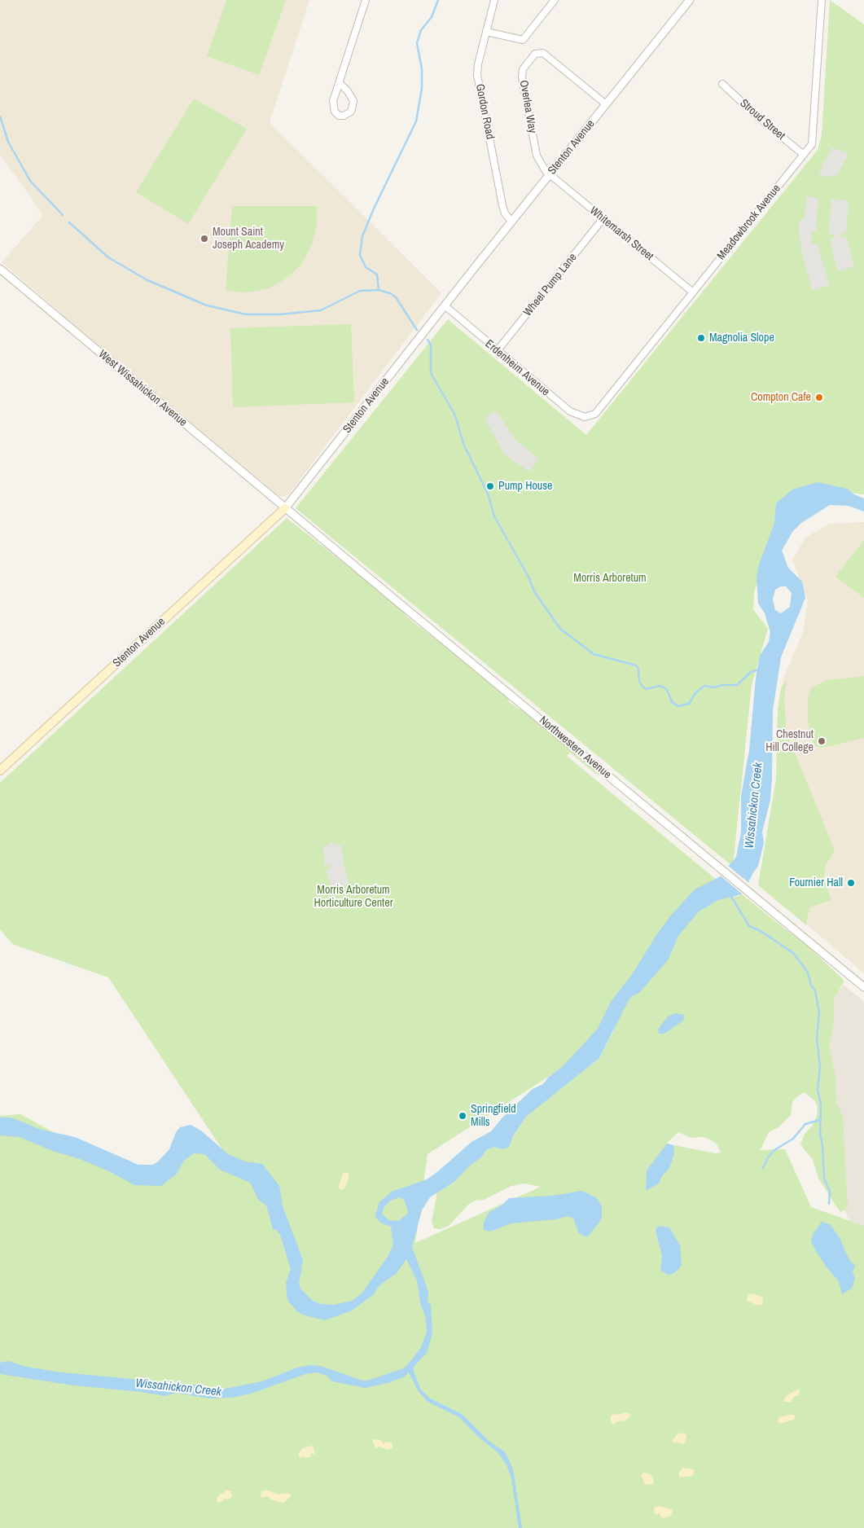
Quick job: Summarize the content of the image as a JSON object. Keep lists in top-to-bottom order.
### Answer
{
  "streets": {
    "main road": ["Stenton Avenue"],
    "street": [
      "Overlea Way",
      "Gordon Road",
      "Stroud Street",
      "Meadowbrook Avenue",
      "Whitemarsh Street",
      "Wheel Pump Lane",
      "Erdenheim Avenue",
      "West Wissahickon Avenue",
      "Northwestern Avenue"
    ]
  },
  "crossings": [
    ["Overlea Way", "Stenton Avenue"],
    ["Overlea Way", "Whitemarsh Street"],
    ["Gordon Road", "Stenton Avenue"],
    ["Stroud Street", "Meadowbrook Avenue"],
    ["Stenton Avenue", "Whitemarsh Street"],
    ["Stenton Avenue", "Erdenheim Avenue"],
    ["Stenton Avenue", "West Wissahickon Avenue"],
    ["Stenton Avenue", "Northwestern Avenue"],
    ["Meadowbrook Avenue", "Whitemarsh Street"],
    ["Meadowbrook Avenue", "Erdenheim Avenue"],
    ["Whitemarsh Street", "Wheel Pump Lane"],
    ["Wheel Pump Lane", "Erdenheim Avenue"],
    ["West Wissahickon Avenue", "Northwestern Avenue"]
  ],
  "water": ["Wissahickon Creek"],
  "parks": ["Morris Arboretum", "Morris Arboretum Horticulture Center"],
  "places": [
    "Mount Saint Joseph Academy",
    "Magnolia Slope",
    "Compton Cafe",
    "Pump House",
    "Chestnut Hill College",
    "Fournier Hall",
    "Springfield Mills"
  ]
}
